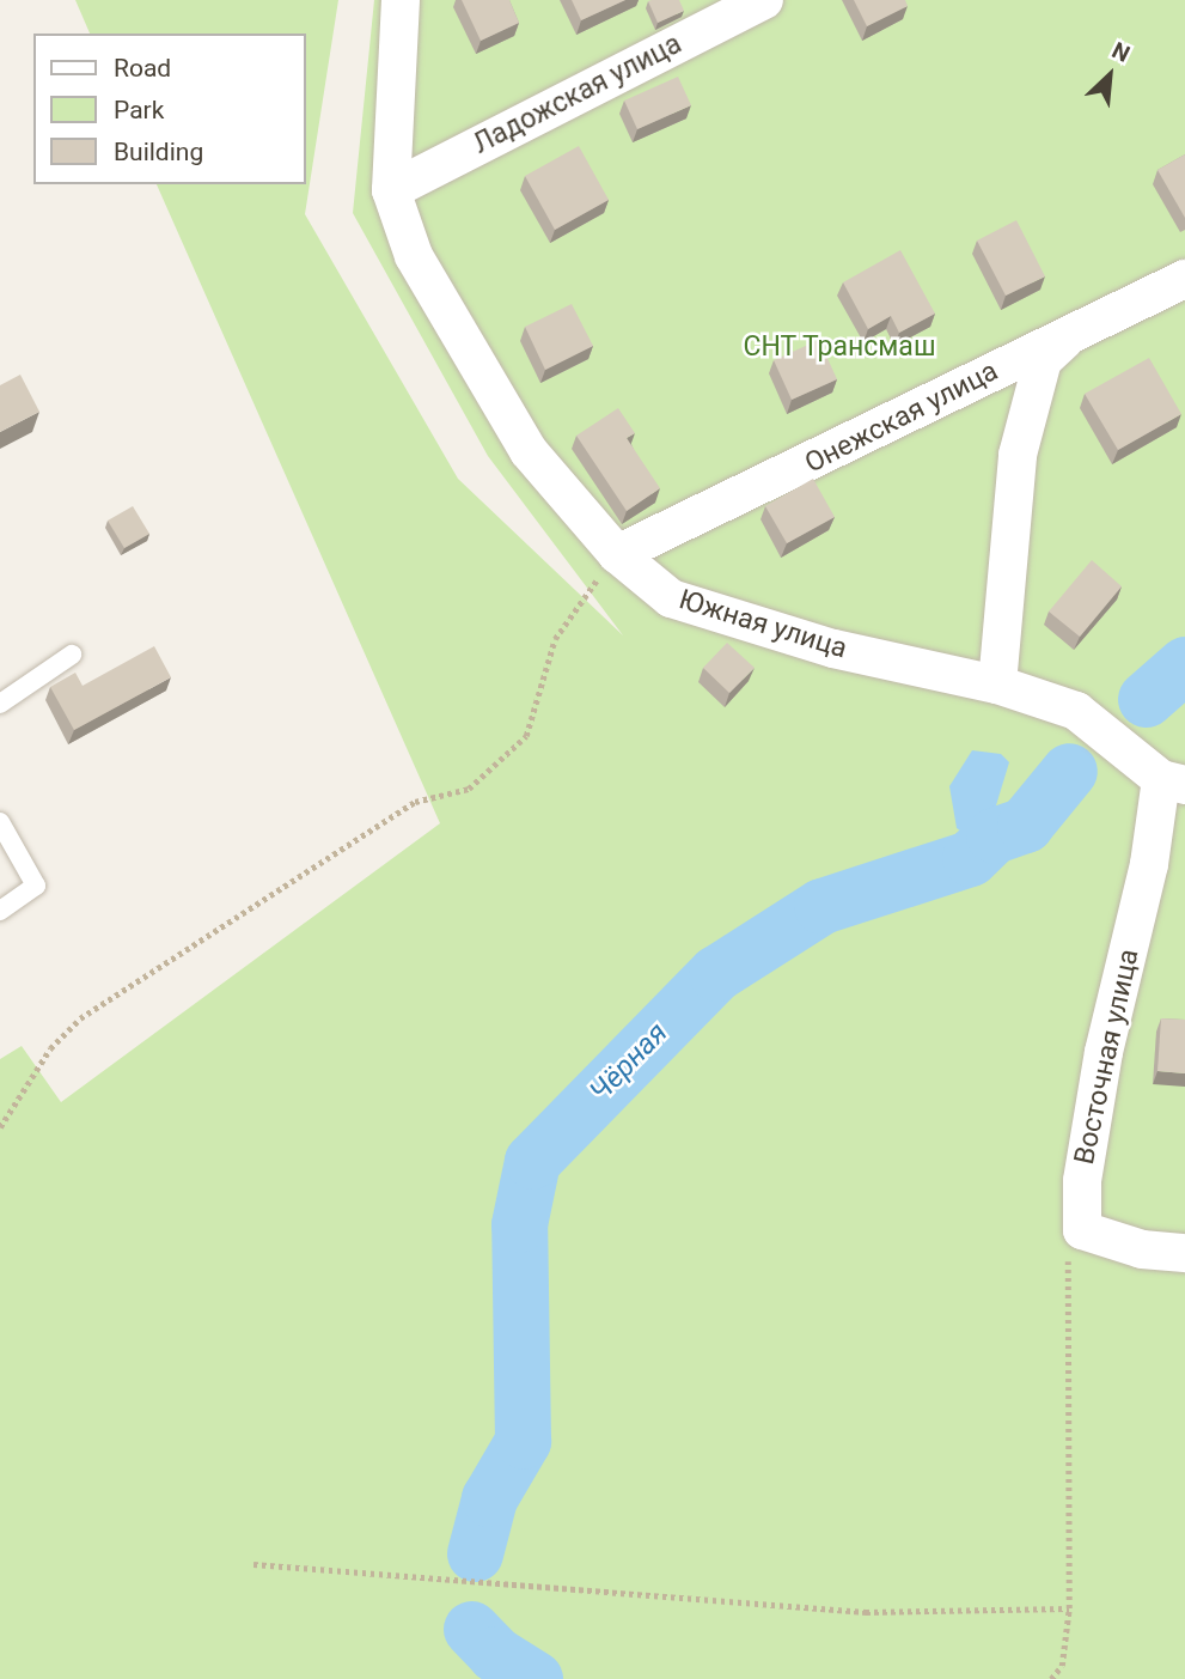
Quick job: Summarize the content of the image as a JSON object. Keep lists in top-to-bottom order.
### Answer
{
  "streets": {
    "street": [
      "Ладожская улица",
      "Онежская улица",
      "Южная улица",
      "Восточная улица"
    ]
  },
  "crossings": [
    ["Ладожская улица", "Южная улица"],
    ["Онежская улица", "Южная улица"],
    ["Южная улица", "Восточная улица"]
  ],
  "water": ["Чёрная"],
  "parks": ["СНТ Трансмаш"],
  "legend": ["Road", "Park", "Building"],
  "north": "top right"
}
